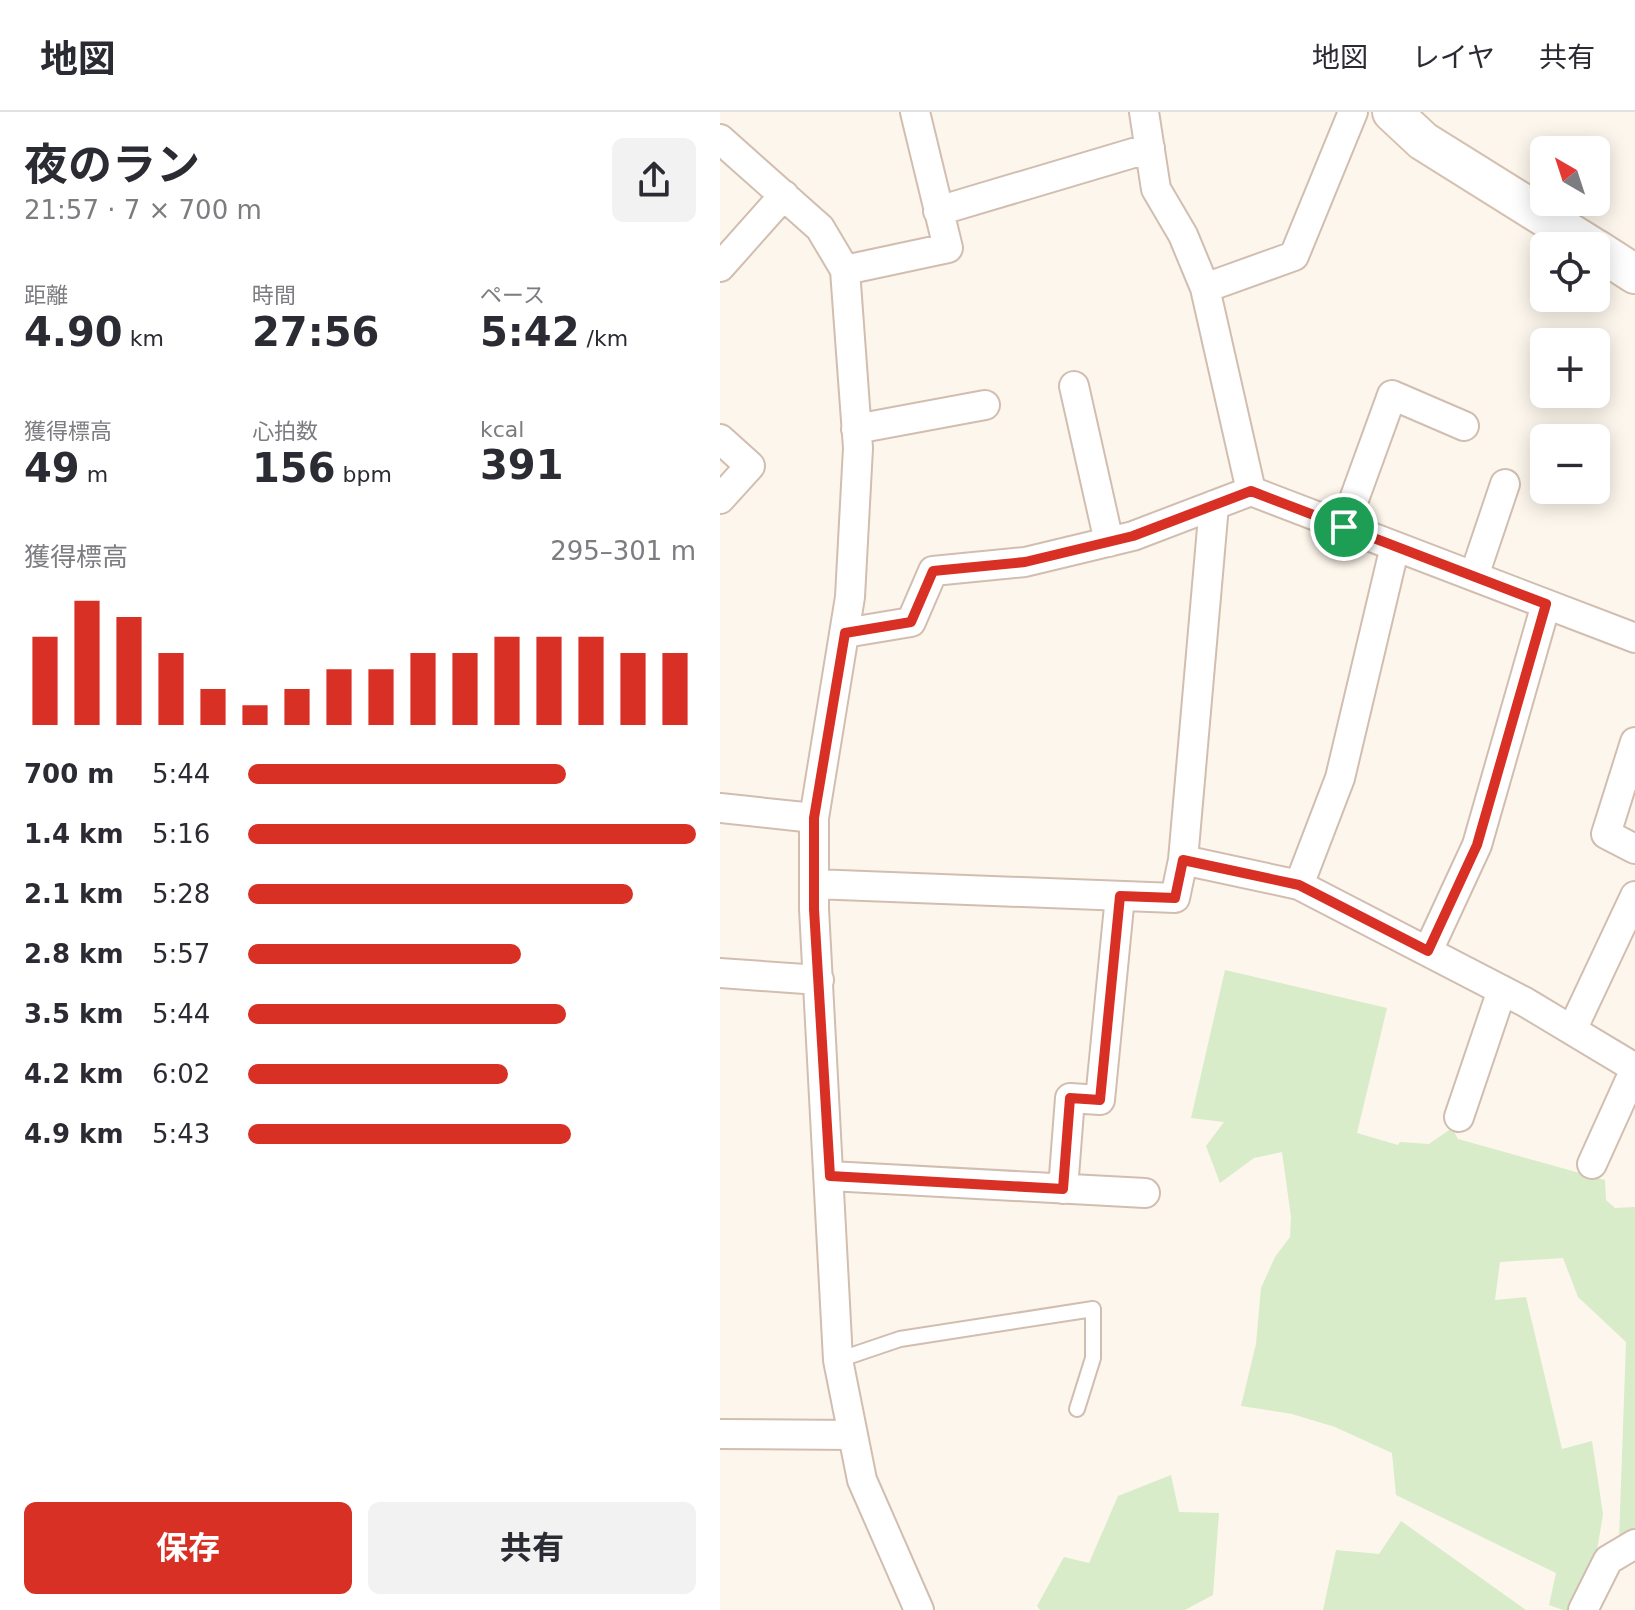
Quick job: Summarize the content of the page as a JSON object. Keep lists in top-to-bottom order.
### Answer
{
  "north": "top left",
  "page": {
    "header": "地図",
    "nav": ["地図", "レイヤ", "共有"],
    "heading": ["夜のラン", "21:57 · 7 × 700 m"],
    "map_buttons": ["+", "−"],
    "stats": [
      ["距離", "4.90 km"],
      ["時間", "27:56"],
      ["ペース", "5:42 /km"],
      ["獲得標高", "49 m"],
      ["心拍数", "156 bpm"],
      ["kcal", "391"]
    ],
    "chart": ["獲得標高", "295–301 m"],
    "list": [
      {
        "name": "700 m",
        "note": "5:44"
      },
      {
        "name": "1.4 km",
        "note": "5:16"
      },
      {
        "name": "2.1 km",
        "note": "5:28"
      },
      {
        "name": "2.8 km",
        "note": "5:57"
      },
      {
        "name": "3.5 km",
        "note": "5:44"
      },
      {
        "name": "4.2 km",
        "note": "6:02"
      },
      {
        "name": "4.9 km",
        "note": "5:43"
      }
    ],
    "buttons": ["保存", "共有"]
  }
}
